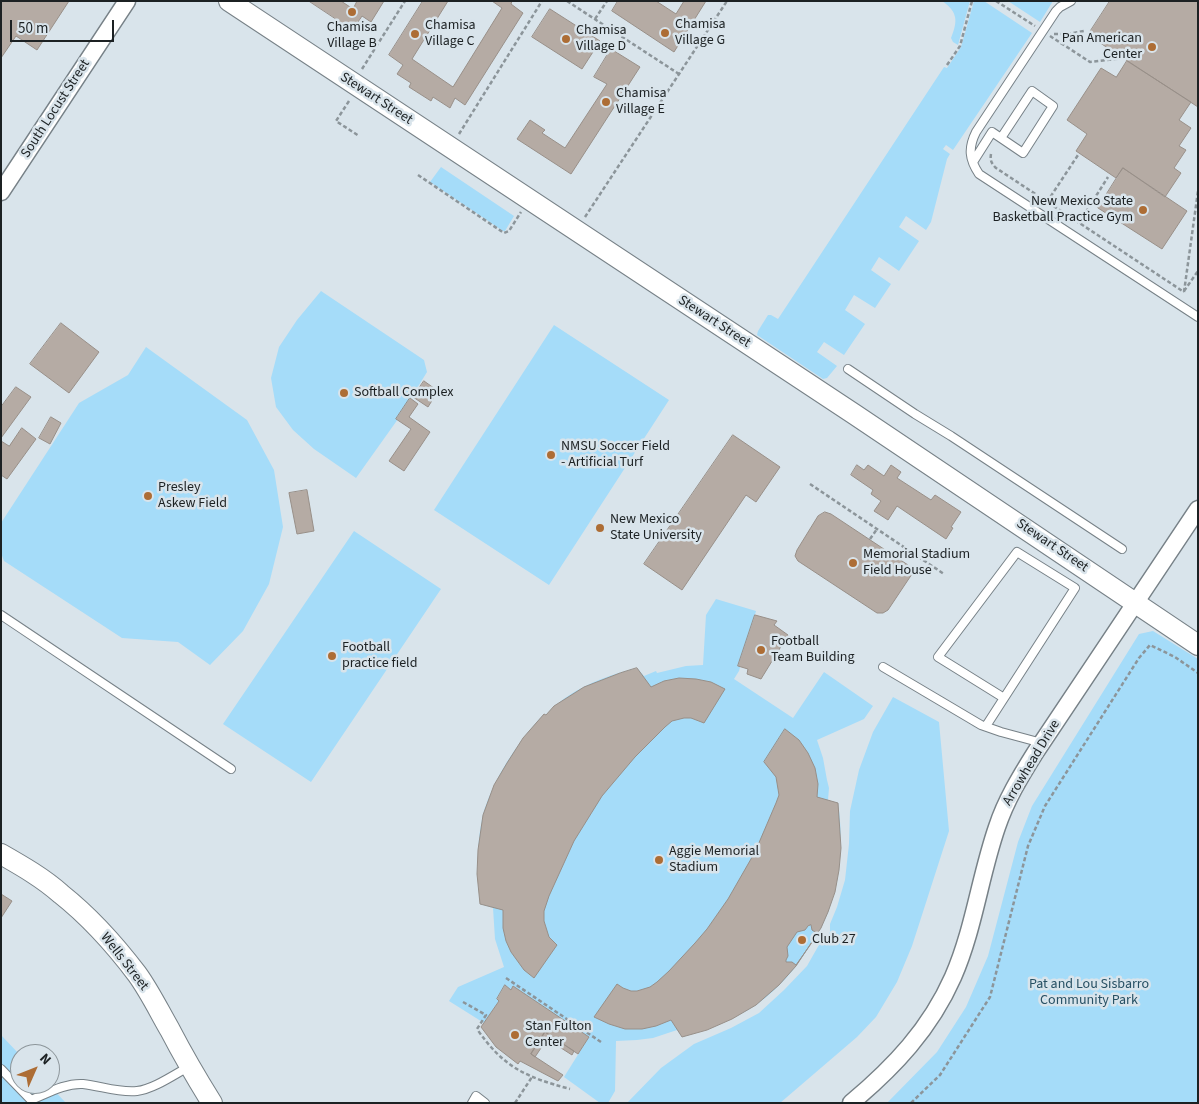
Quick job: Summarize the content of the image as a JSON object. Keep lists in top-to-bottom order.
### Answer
{
  "streets": {
    "street": [
      "Stewart Street",
      "South Locust Street",
      "Arrowhead Drive",
      "Wells Street"
    ]
  },
  "crossings": [
    ["Stewart Street", "Arrowhead Drive"]
  ],
  "parks": ["Pat and Lou Sisbarro Community Park"],
  "places": [
    "Chamisa Village B",
    "Chamisa Village G",
    "Chamisa Village C",
    "Chamisa Village D",
    "Pan American Center",
    "Chamisa Village E",
    "New Mexico State Basketball Practice Gym",
    "Softball Complex",
    "NMSU Soccer Field - Artificial Turf",
    "Presley Askew Field",
    "New Mexico State University",
    "Memorial Stadium Field House",
    "Football Team Building",
    "Football practice field",
    "Aggie Memorial Stadium",
    "Club 27",
    "Stan Fulton Center"
  ],
  "scale_bar": "50 m",
  "north": "top right"
}
